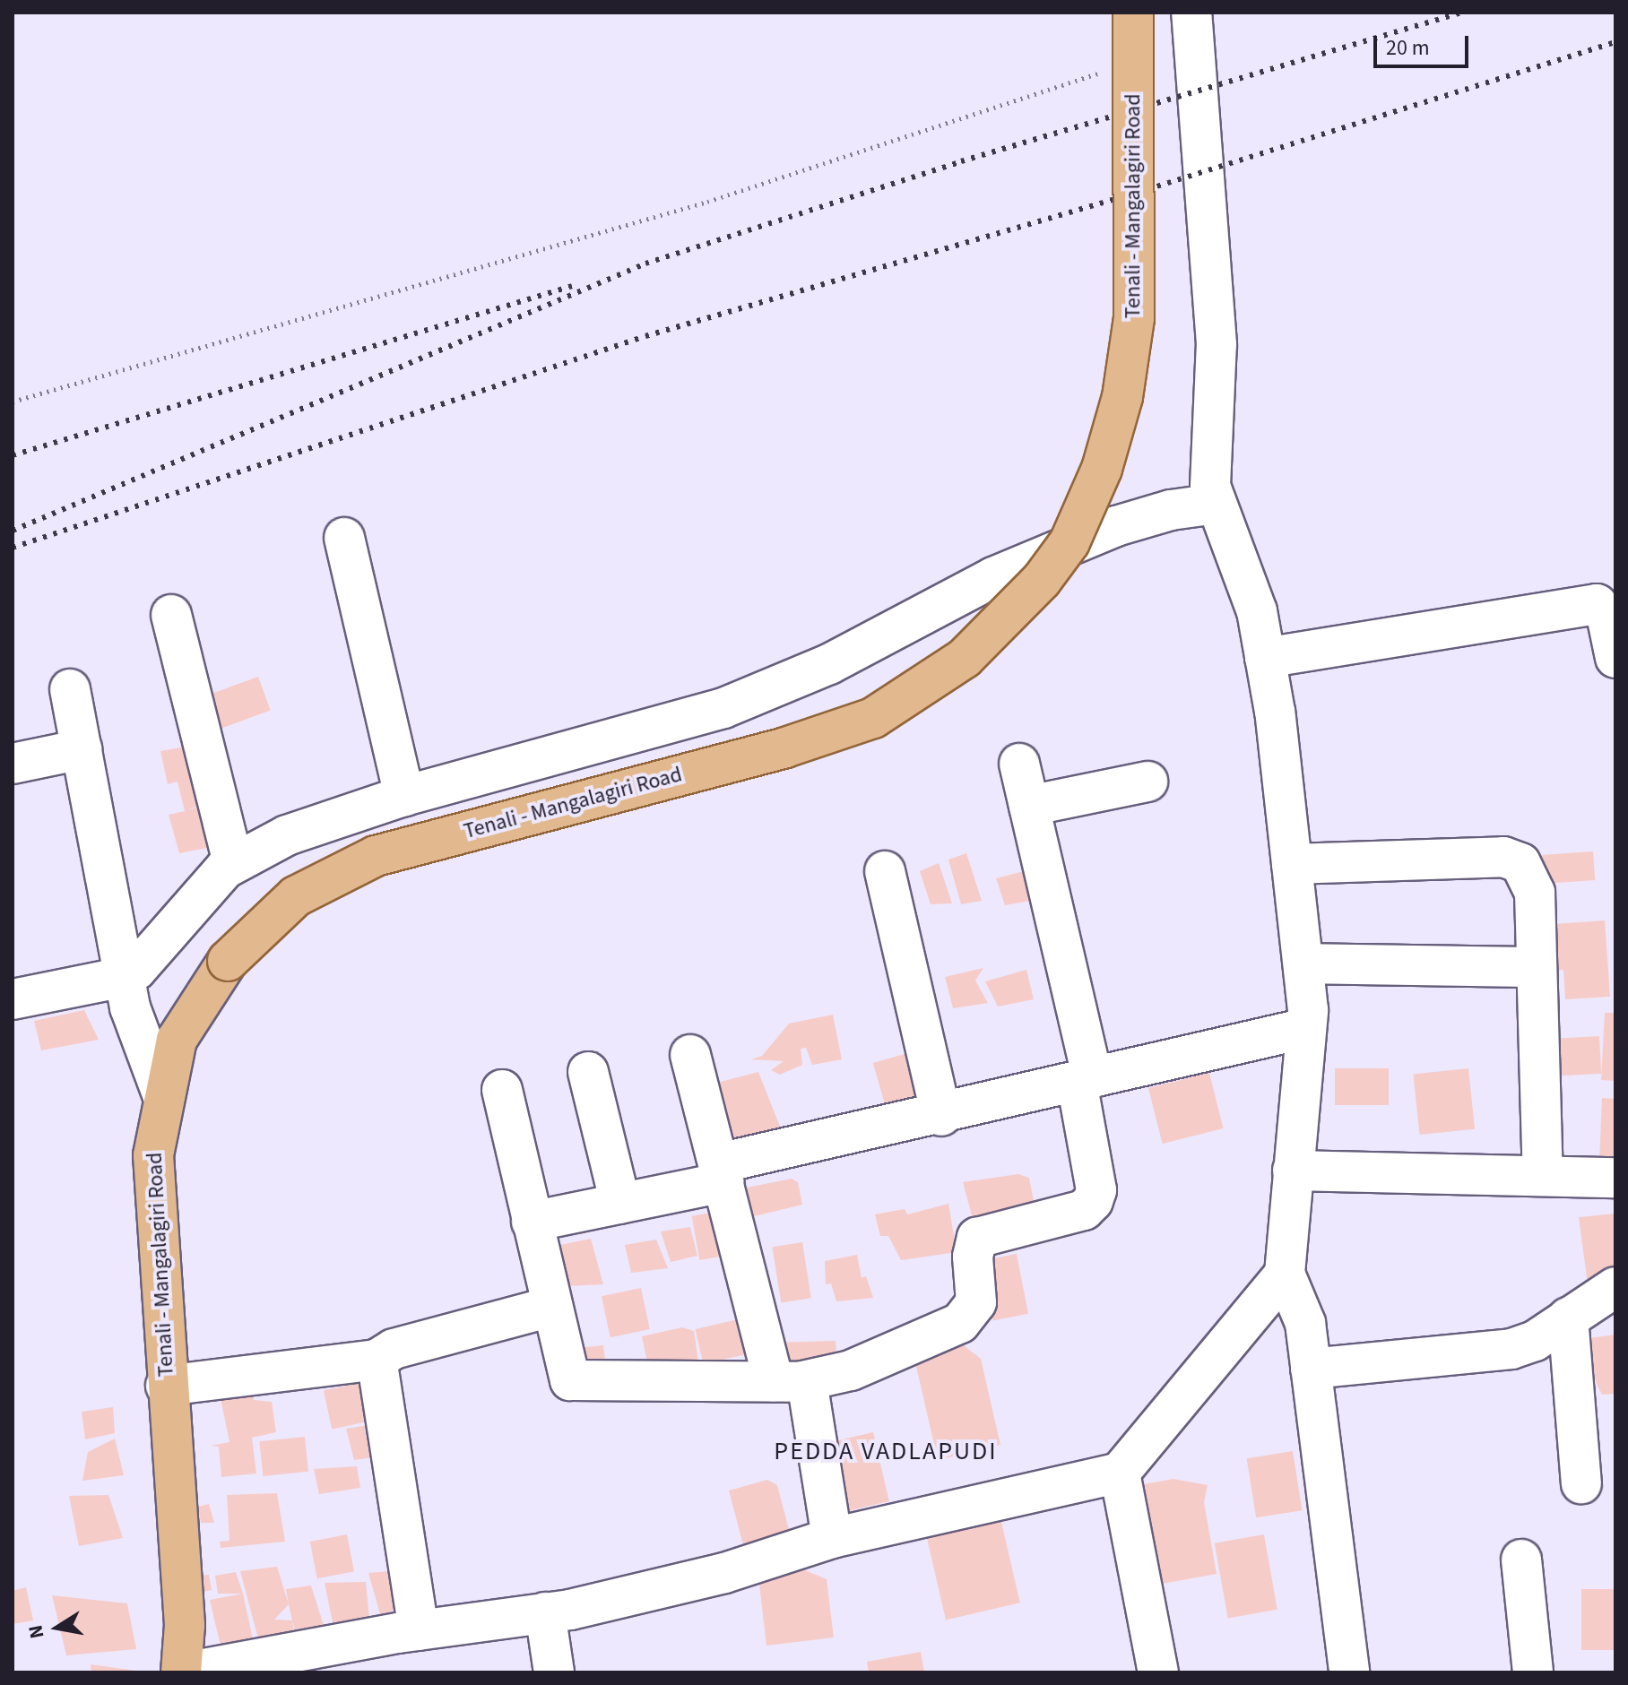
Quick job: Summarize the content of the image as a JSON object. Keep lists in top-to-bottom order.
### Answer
{
  "streets": {
    "main road": ["Tenali - Mangalagiri Road"]
  },
  "districts": ["PEDDA VADLAPUDI"],
  "scale_bar": "20 m",
  "north": "left"
}
